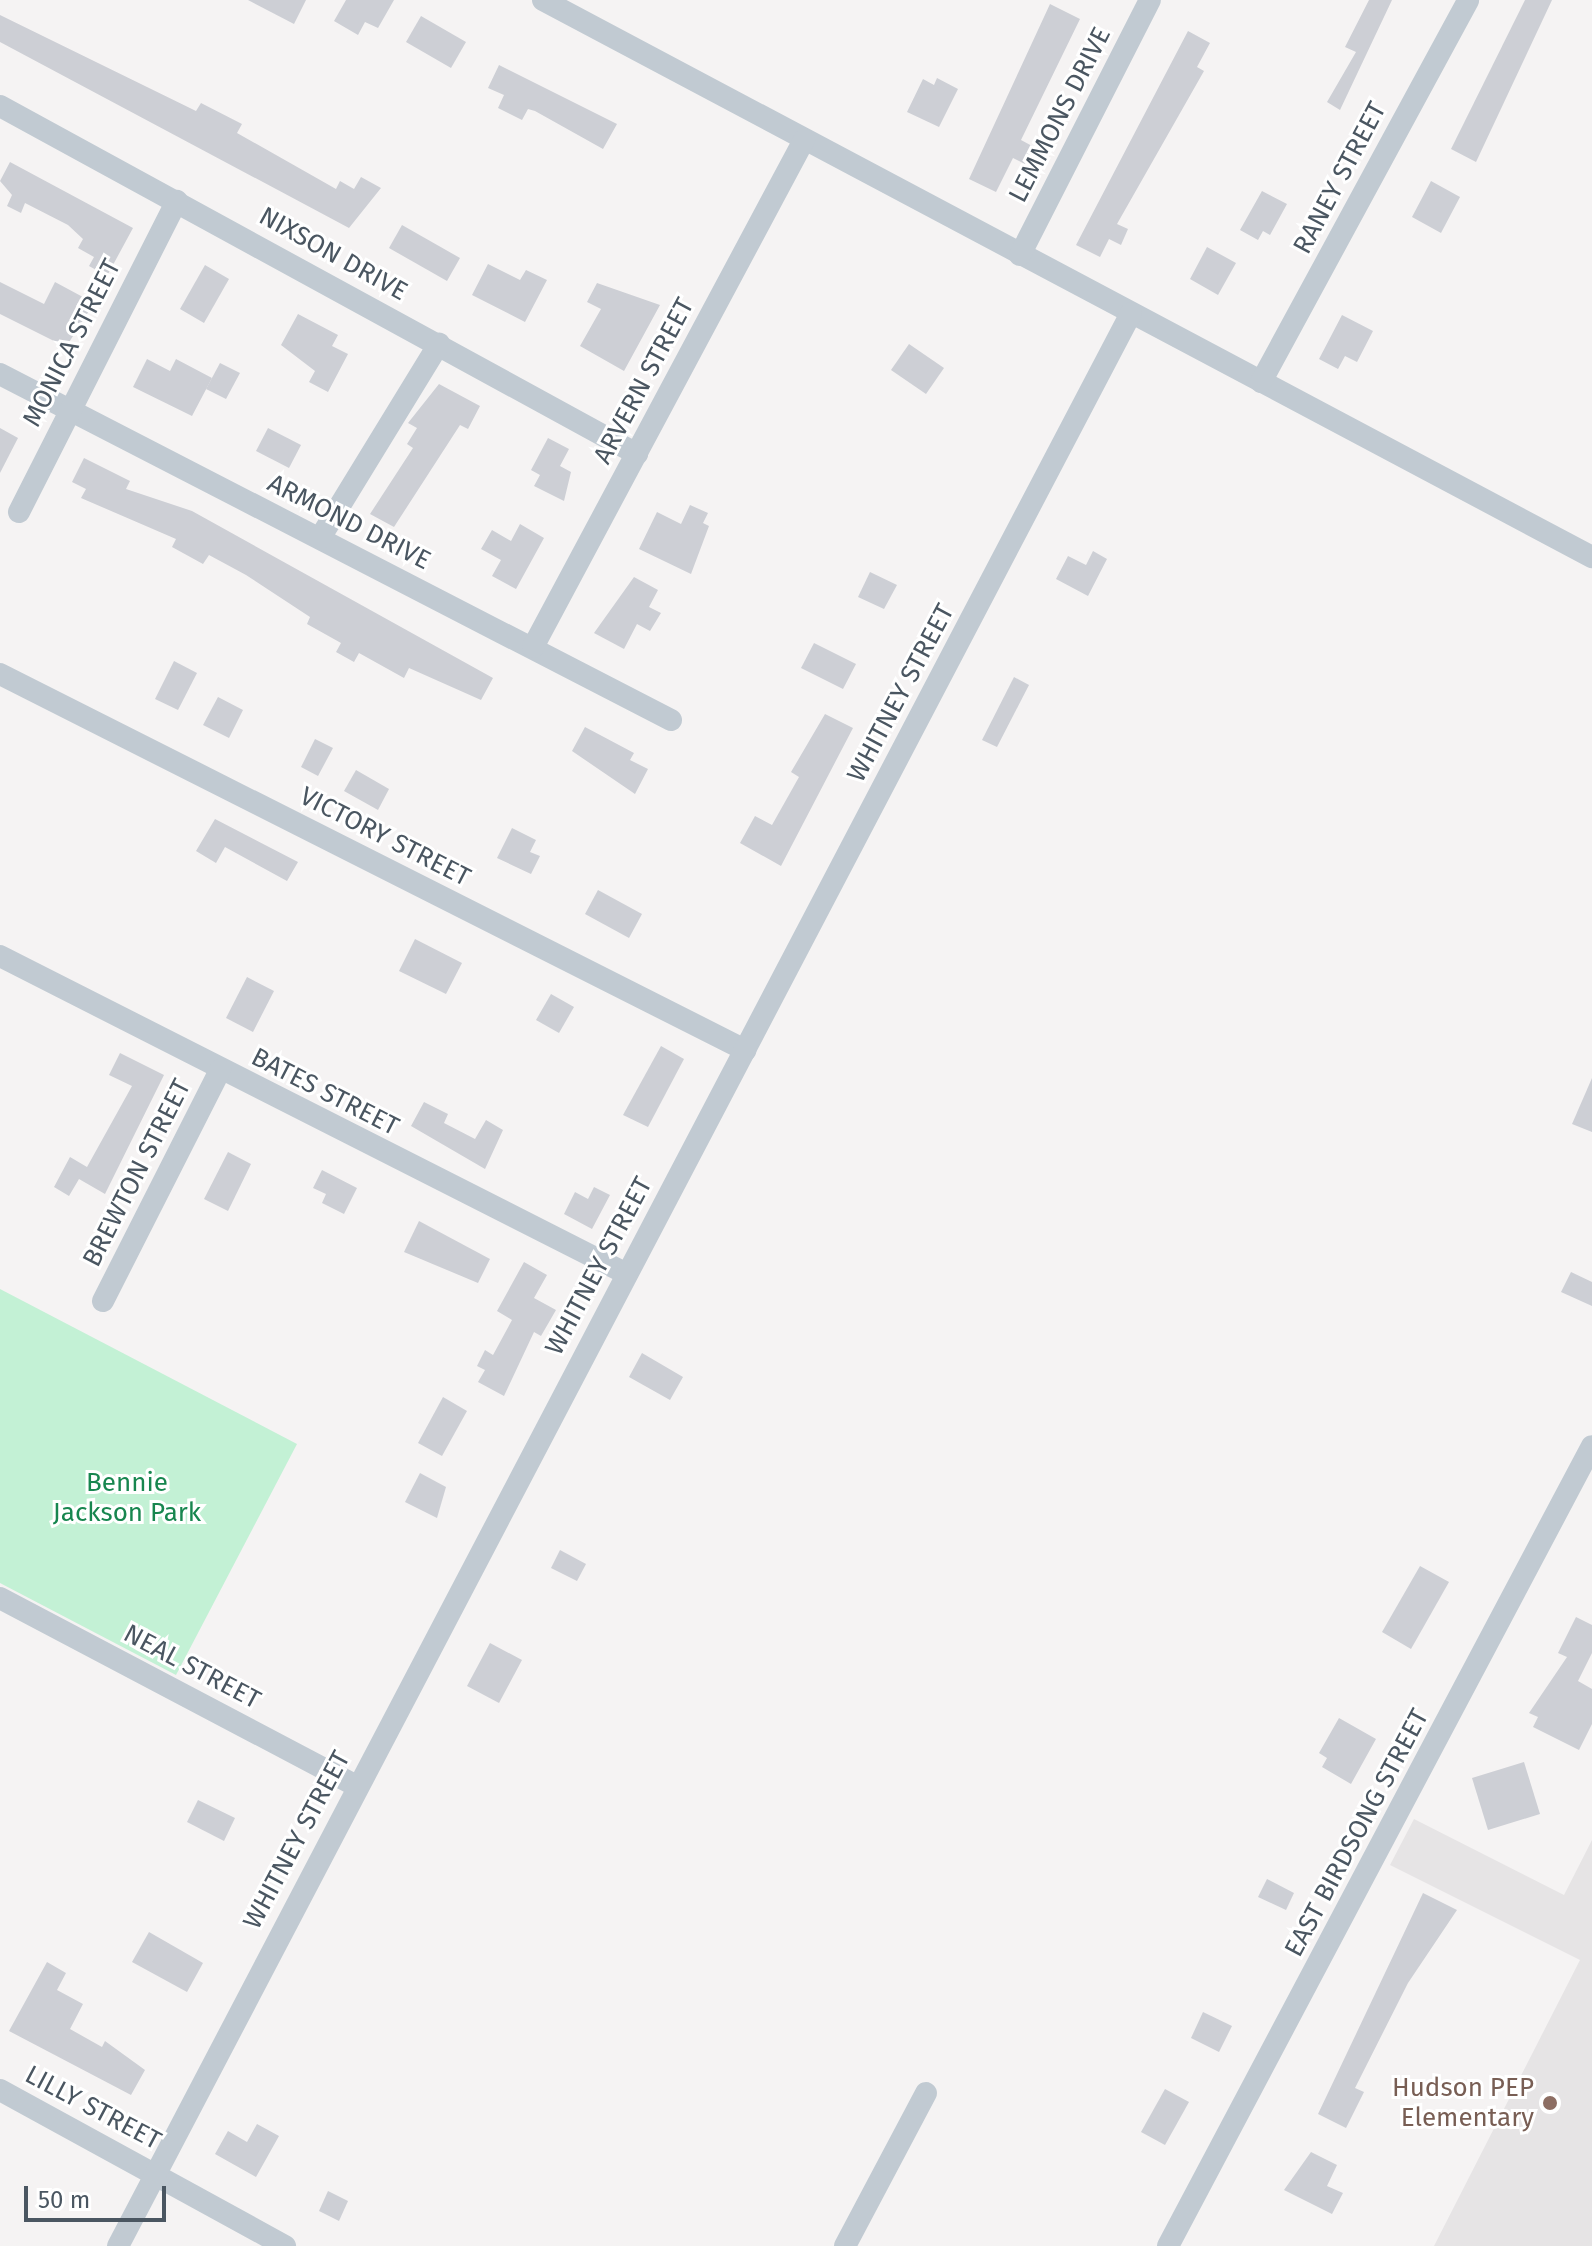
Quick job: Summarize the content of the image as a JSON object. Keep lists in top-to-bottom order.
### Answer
{
  "streets": {
    "street": [
      "LEMMONS DRIVE",
      "RANEY STREET",
      "NIXSON DRIVE",
      "MONICA STREET",
      "ARVERN STREET",
      "ARMOND DRIVE",
      "WHITNEY STREET",
      "VICTORY STREET",
      "BATES STREET",
      "BREWTON STREET",
      "NEAL STREET",
      "EAST BIRDSONG STREET",
      "LILLY STREET"
    ]
  },
  "crossings": [
    ["NIXSON DRIVE", "MONICA STREET"],
    ["NIXSON DRIVE", "ARVERN STREET"],
    ["MONICA STREET", "ARMOND DRIVE"],
    ["ARVERN STREET", "ARMOND DRIVE"],
    ["WHITNEY STREET", "VICTORY STREET"],
    ["WHITNEY STREET", "BATES STREET"],
    ["WHITNEY STREET", "NEAL STREET"],
    ["WHITNEY STREET", "LILLY STREET"],
    ["BATES STREET", "BREWTON STREET"]
  ],
  "parks": ["Bennie Jackson Park"],
  "places": ["Hudson PEP Elementary"],
  "scale_bar": "50 m"
}
